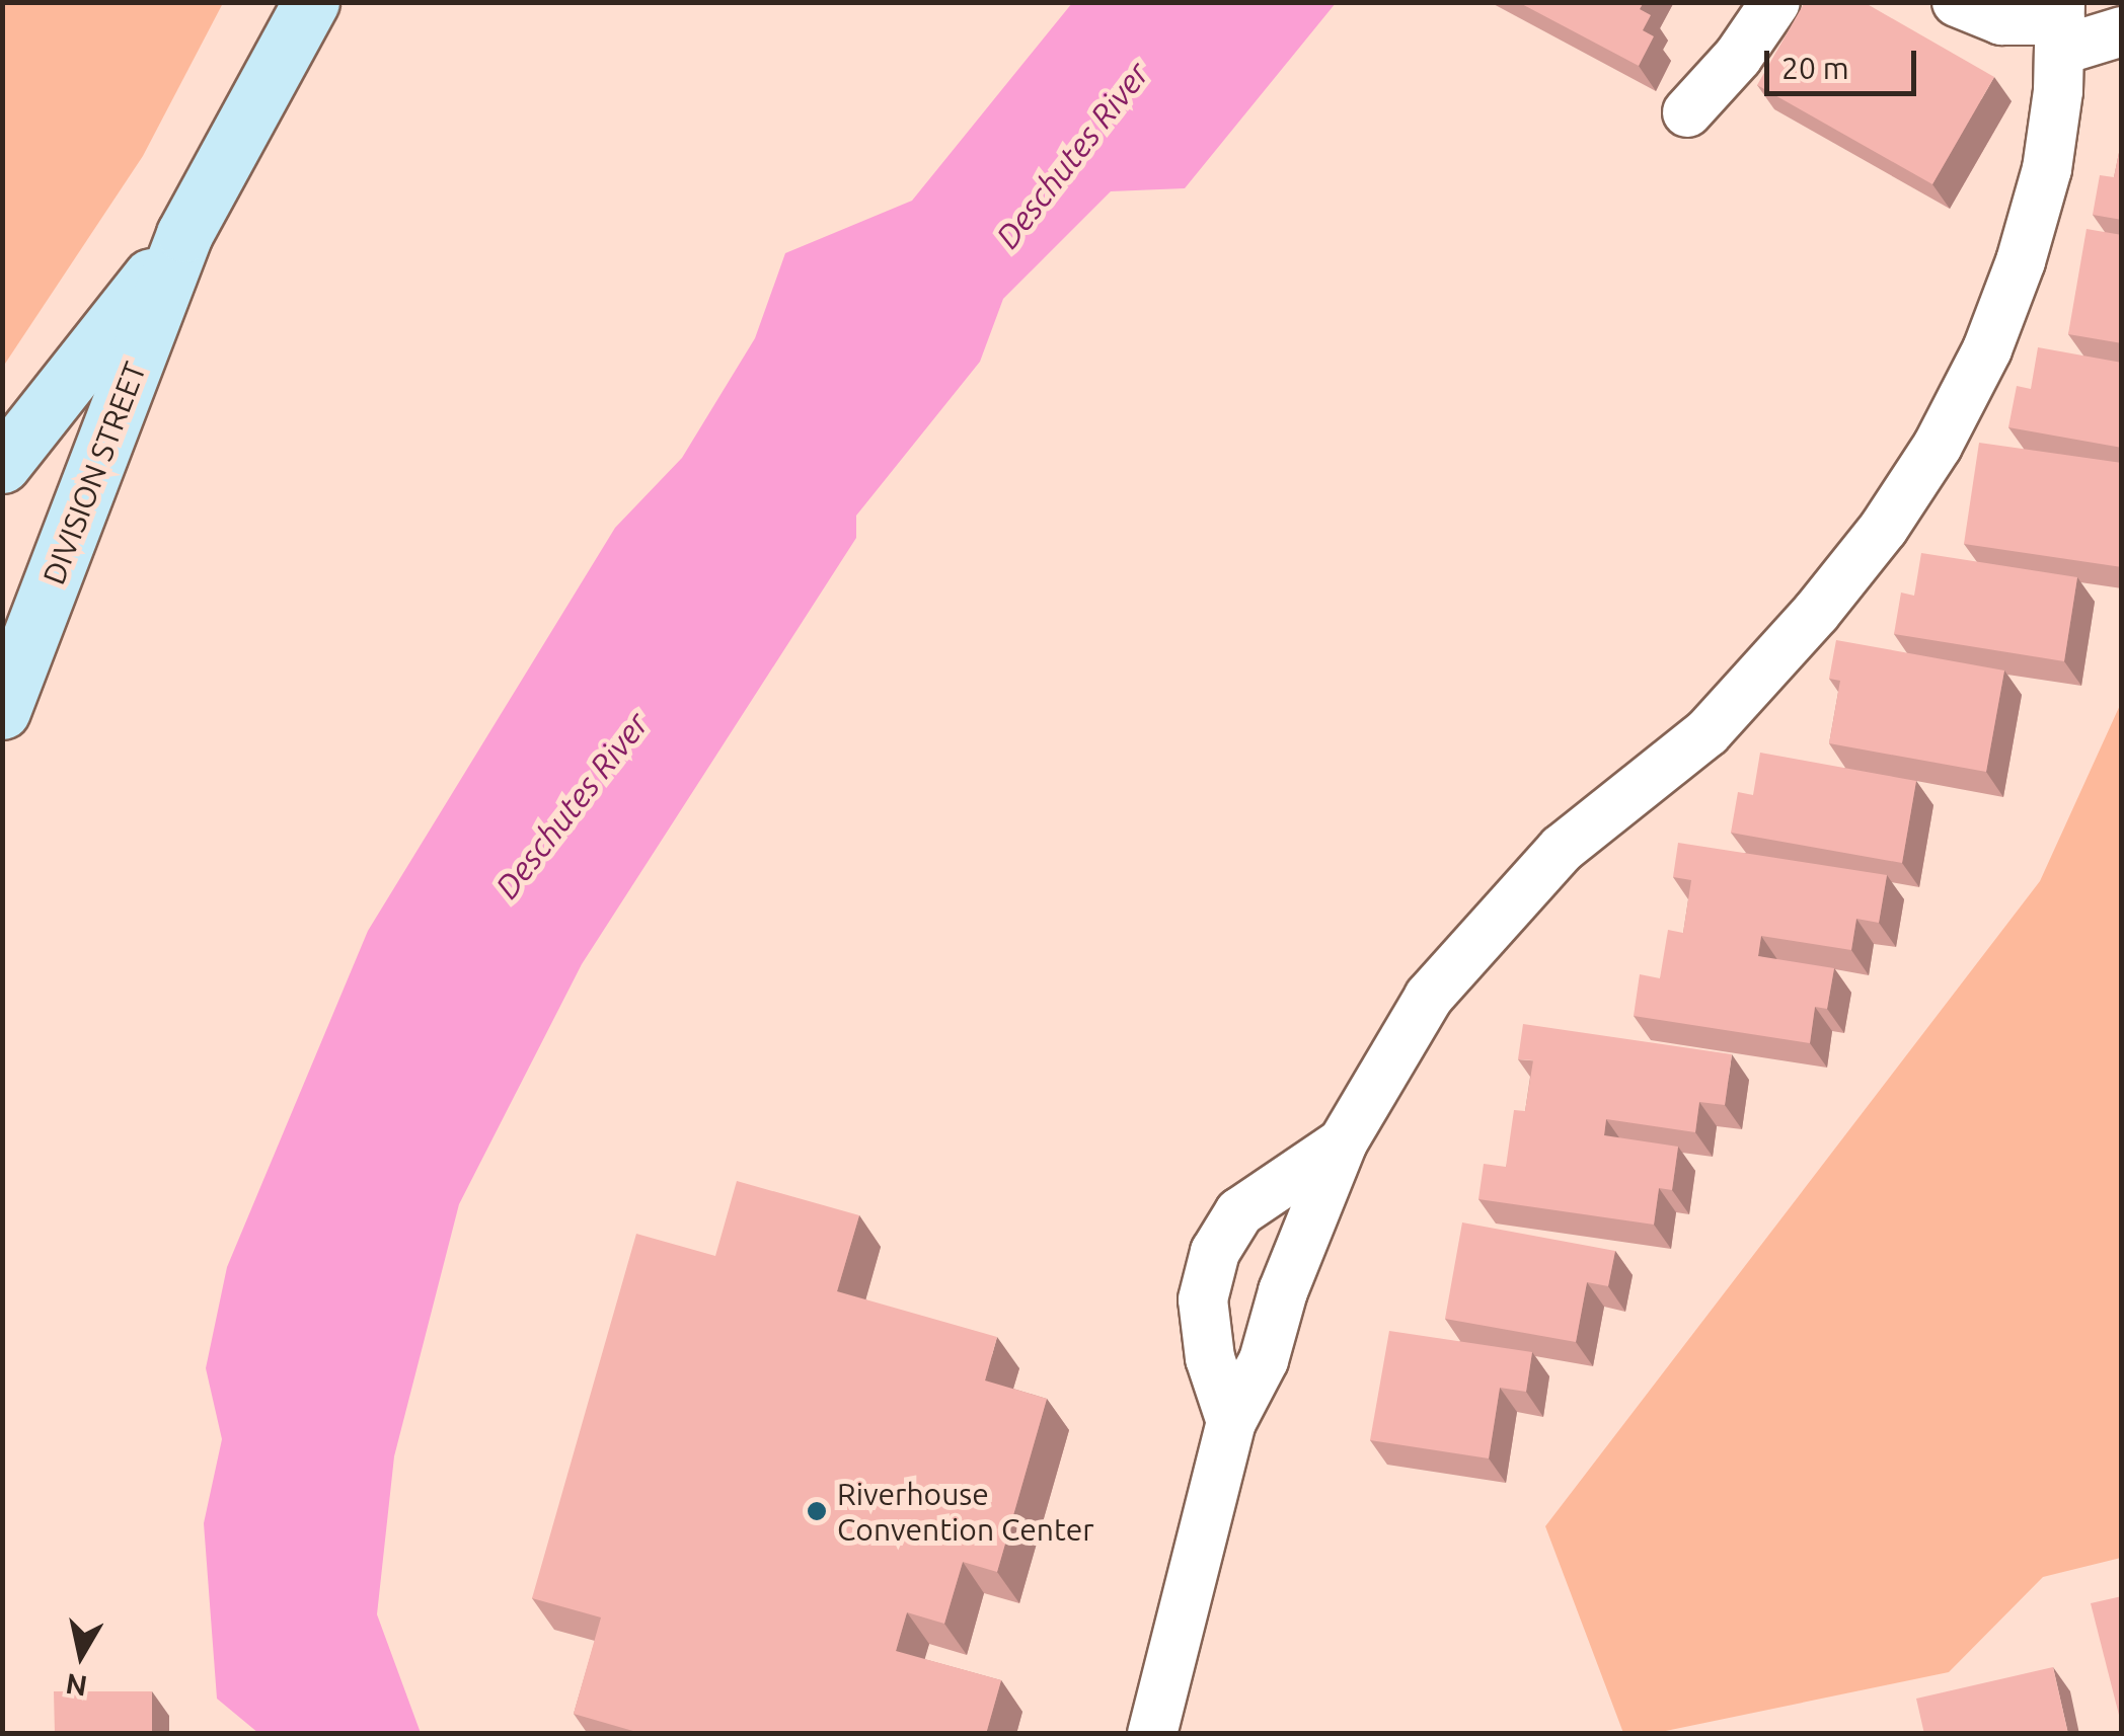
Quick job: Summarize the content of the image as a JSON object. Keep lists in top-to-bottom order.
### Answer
{
  "streets": {
    "main road": ["DIVISION STREET"]
  },
  "water": ["Deschutes River"],
  "places": ["Riverhouse Convention Center"],
  "scale_bar": "20 m",
  "north": "bottom"
}
